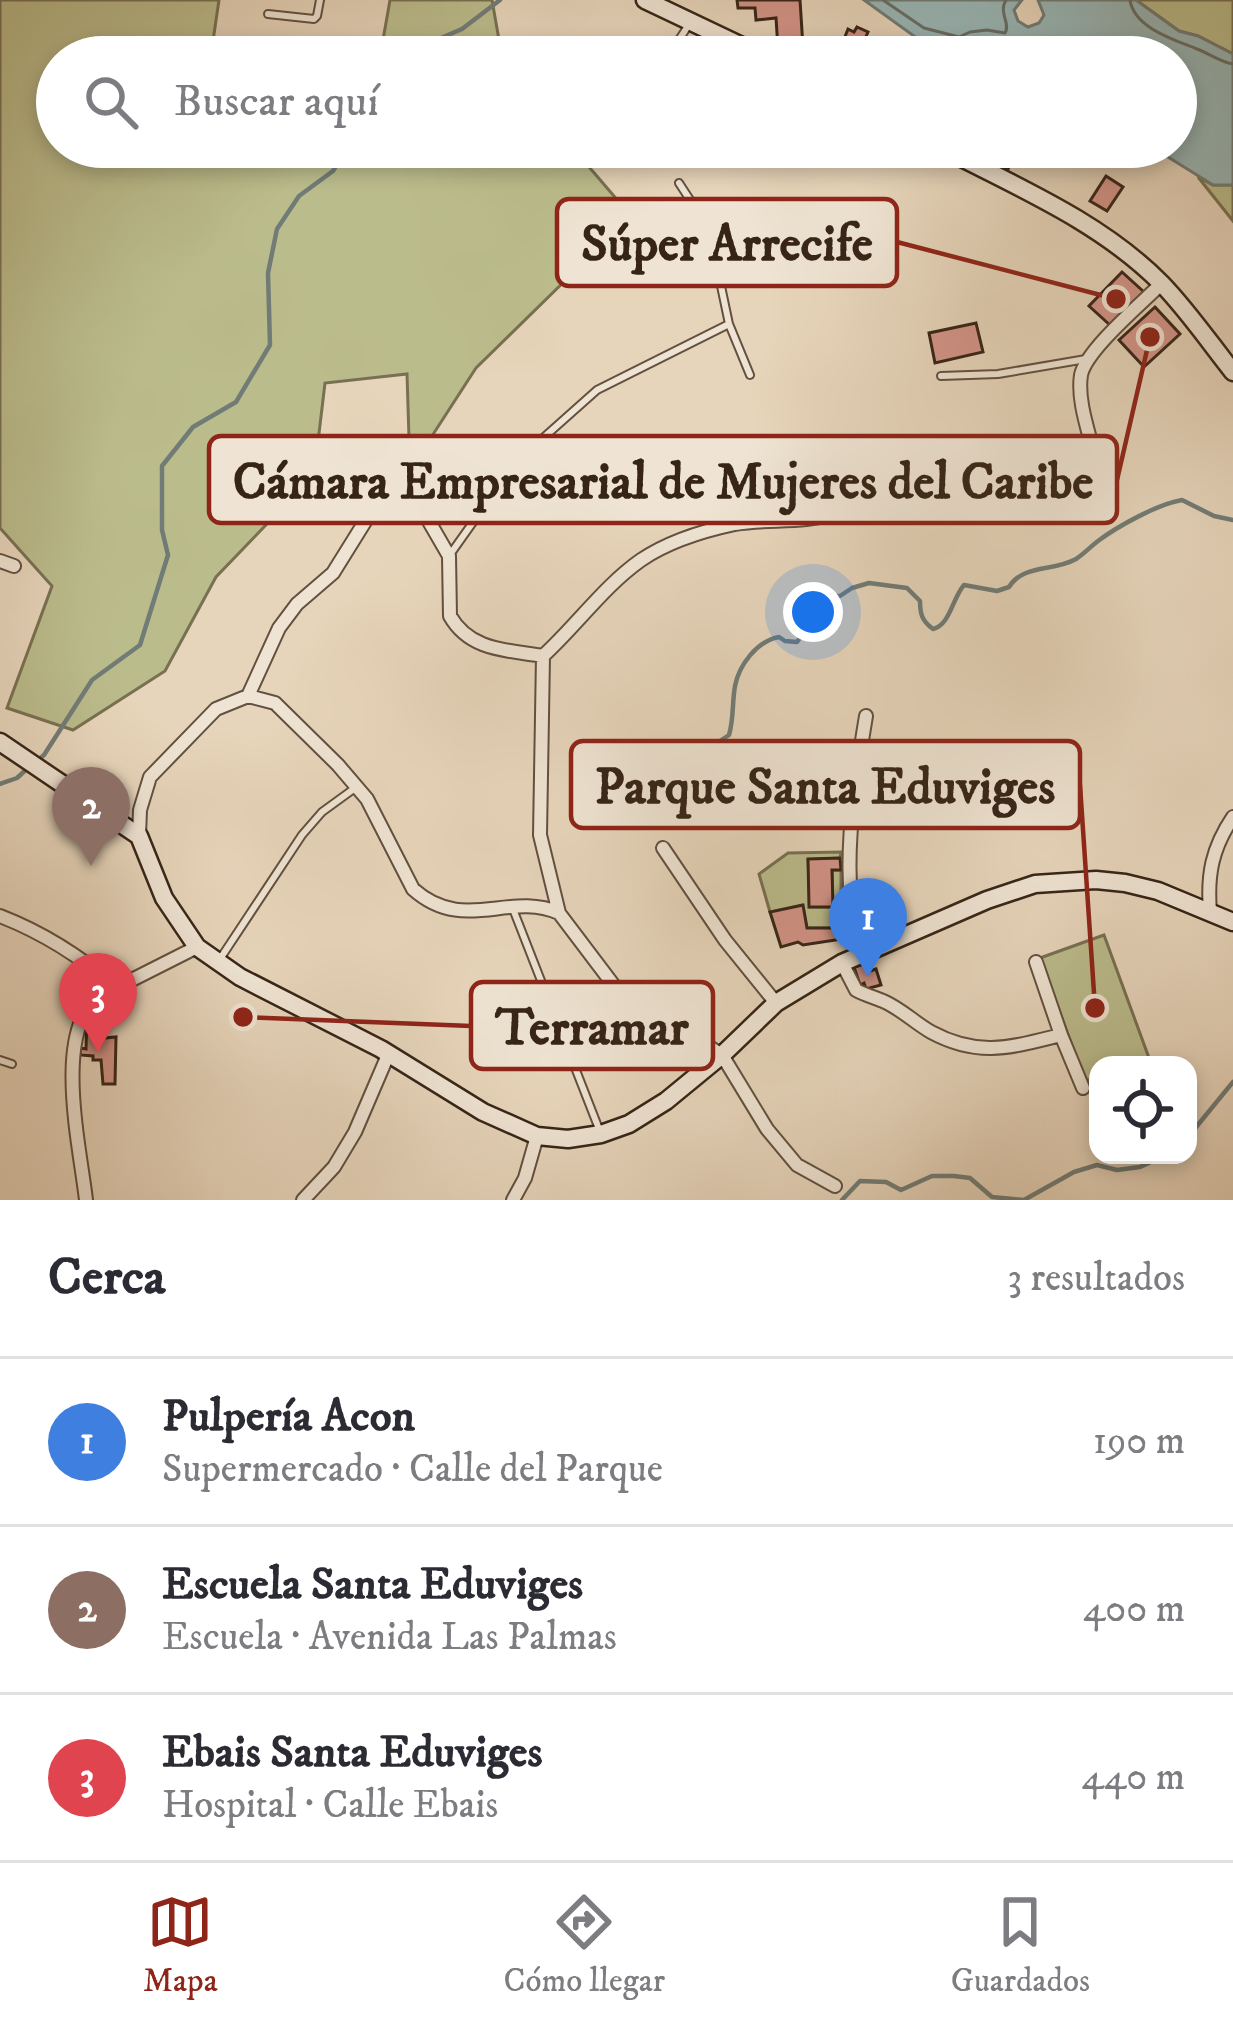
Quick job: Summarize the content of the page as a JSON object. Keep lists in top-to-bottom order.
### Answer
{
  "places": [
    "Súper Arrecife",
    "Cámara Empresarial de Mujeres del Caribe",
    "Parque Santa Eduviges",
    "Terramar"
  ],
  "page": {
    "search": "Buscar aquí",
    "pins": ["2", "1", "3"],
    "heading": ["Cerca", "3 resultados"],
    "list": [
      {
        "mark": "1",
        "name": "Pulpería Acon",
        "note": "Supermercado · Calle del Parque",
        "value": "190 m"
      },
      {
        "mark": "2",
        "name": "Escuela Santa Eduviges",
        "note": "Escuela · Avenida Las Palmas",
        "value": "400 m"
      },
      {
        "mark": "3",
        "name": "Ebais Santa Eduviges",
        "note": "Hospital · Calle Ebais",
        "value": "440 m"
      }
    ],
    "nav": ["Mapa", "Cómo llegar", "Guardados"]
  }
}
